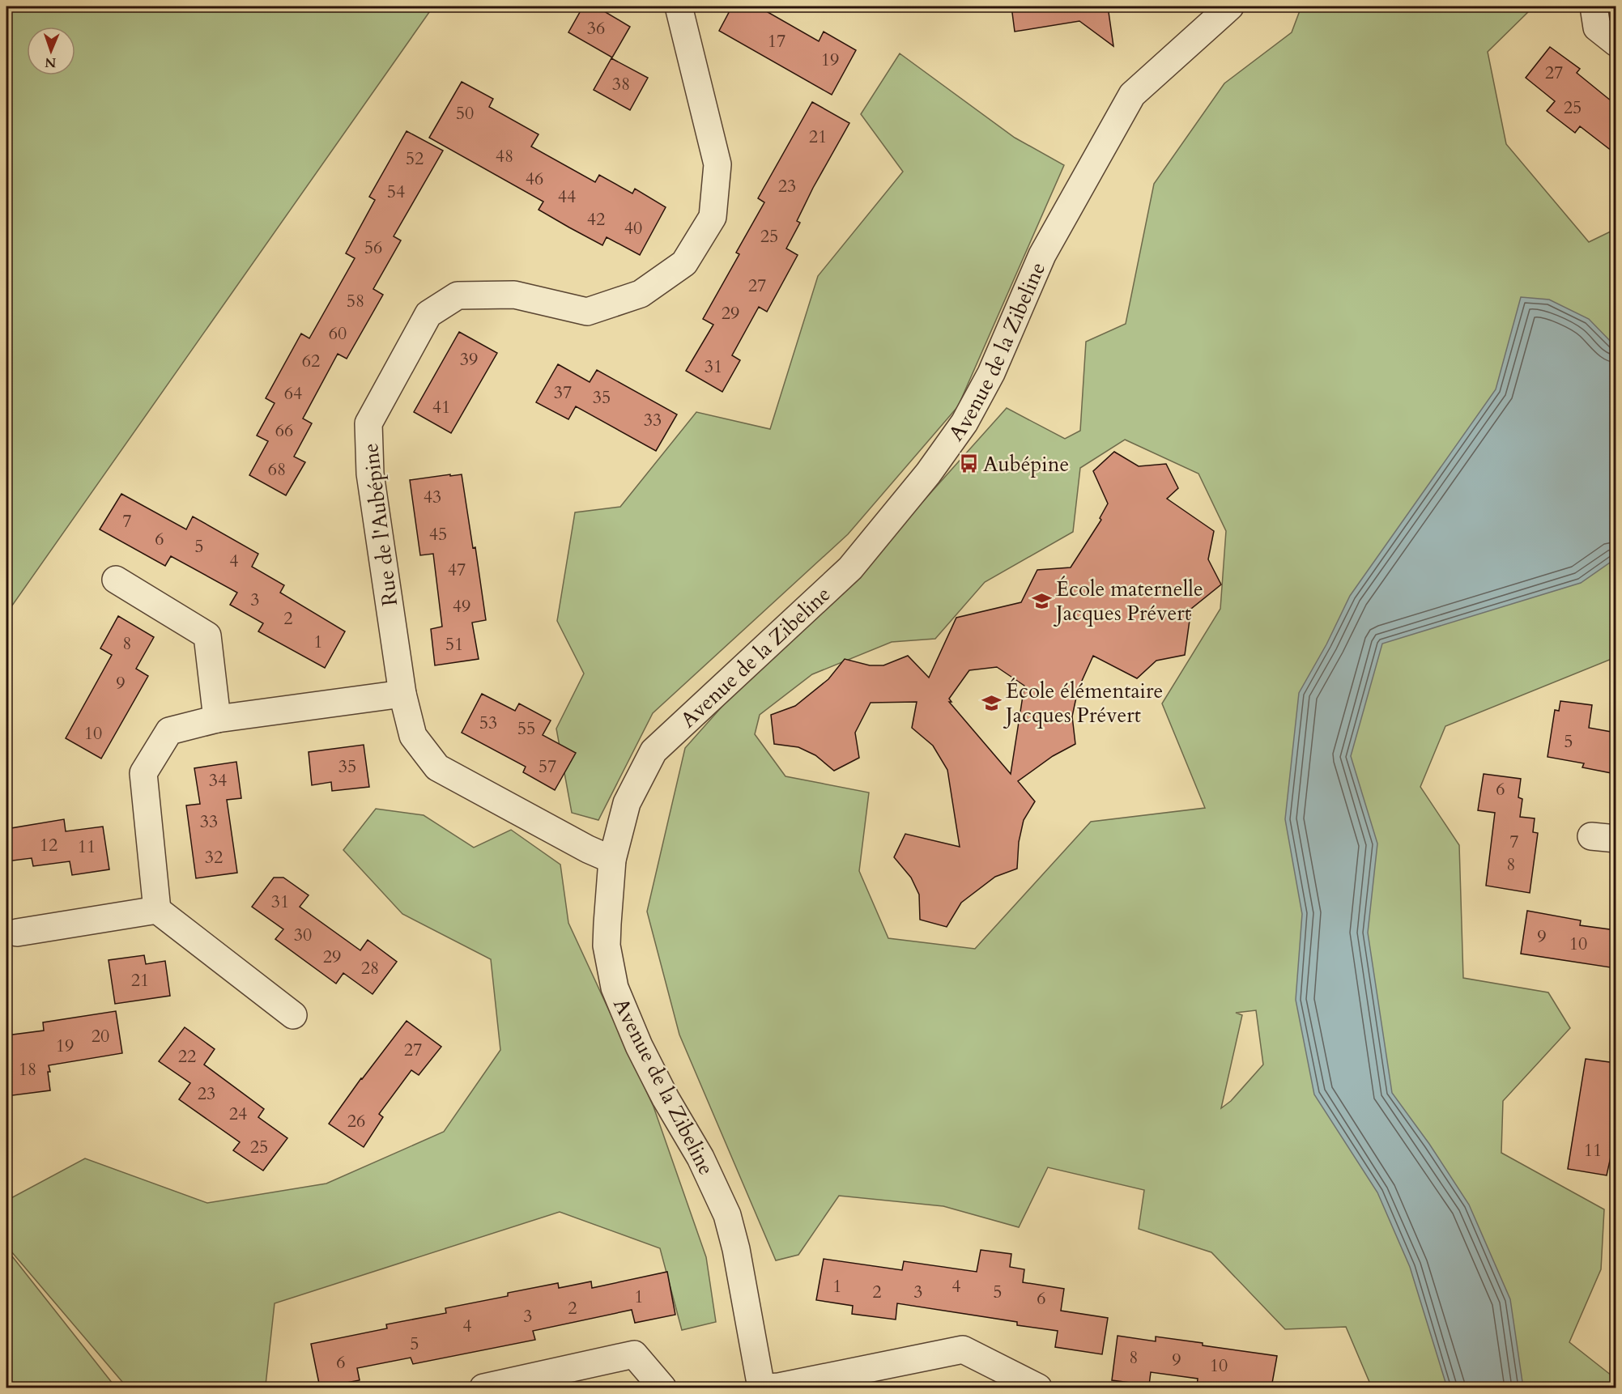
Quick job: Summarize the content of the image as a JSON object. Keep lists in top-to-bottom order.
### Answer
{
  "streets": {
    "street": ["Avenue de la Zibeline", "Rue de l'Aubépine"]
  },
  "crossings": [
    ["Avenue de la Zibeline", "Rue de l'Aubépine"]
  ],
  "places": {
    "bus stop": ["Aubépine"],
    "school or university": ["École maternelle Jacques Prévert", "École élémentaire Jacques Prévert"]
  },
  "house_numbers": [
    "36",
    "17",
    "19",
    "27",
    "38",
    "25",
    "50",
    "21",
    "48",
    "52",
    "46",
    "23",
    "54",
    "44",
    "42",
    "40",
    "25",
    "56",
    "27",
    "58",
    "29",
    "60",
    "39",
    "62",
    "31",
    "37",
    "64",
    "35",
    "41",
    "33",
    "66",
    "68",
    "43",
    "7",
    "45",
    "6",
    "5",
    "4",
    "47",
    "3",
    "49",
    "2",
    "1",
    "8",
    "51",
    "9",
    "53",
    "55",
    "10",
    "5",
    "35",
    "57",
    "34",
    "6",
    "33",
    "7",
    "12",
    "11",
    "32",
    "8",
    "31",
    "30",
    "9",
    "10",
    "29",
    "28",
    "21",
    "20",
    "19",
    "27",
    "22",
    "18",
    "23",
    "24",
    "26",
    "25",
    "11",
    "1",
    "4",
    "2",
    "3",
    "5",
    "1",
    "6",
    "2",
    "3",
    "4",
    "5",
    "8",
    "9",
    "6",
    "10"
  ],
  "north": "bottom"
}
